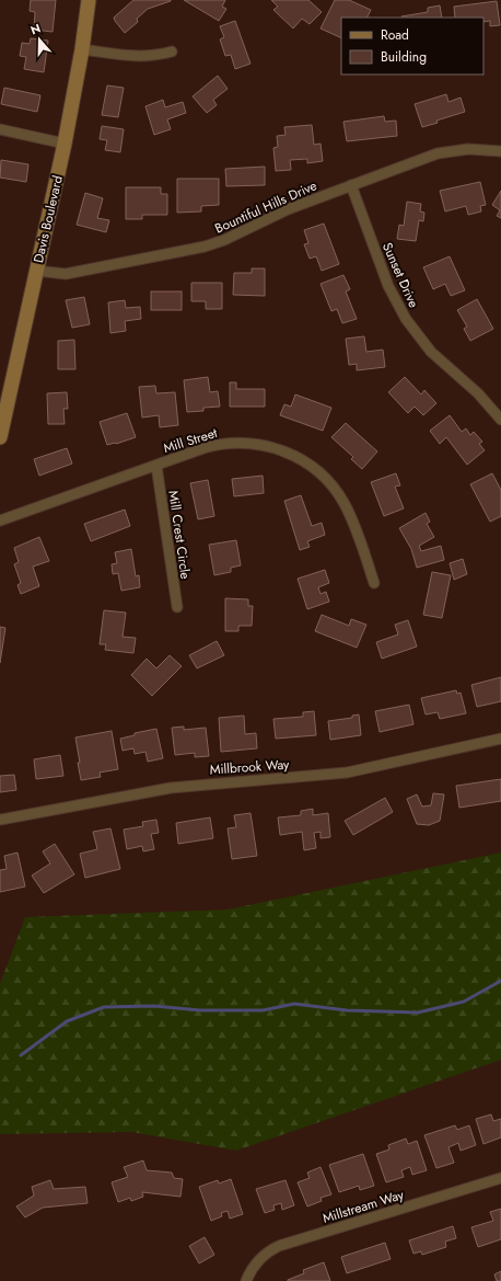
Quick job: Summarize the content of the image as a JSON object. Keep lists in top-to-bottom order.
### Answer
{
  "streets": {
    "street": [
      "Bountiful Hills Drive",
      "Davis Boulevard",
      "Sunset Drive",
      "Mill Street",
      "Mill Crest Circle",
      "Millbrook Way",
      "Millstream Way"
    ]
  },
  "crossings": [
    ["Bountiful Hills Drive", "Davis Boulevard"],
    ["Bountiful Hills Drive", "Sunset Drive"],
    ["Mill Street", "Mill Crest Circle"]
  ],
  "legend": ["Road", "Building"],
  "north": "top"
}
